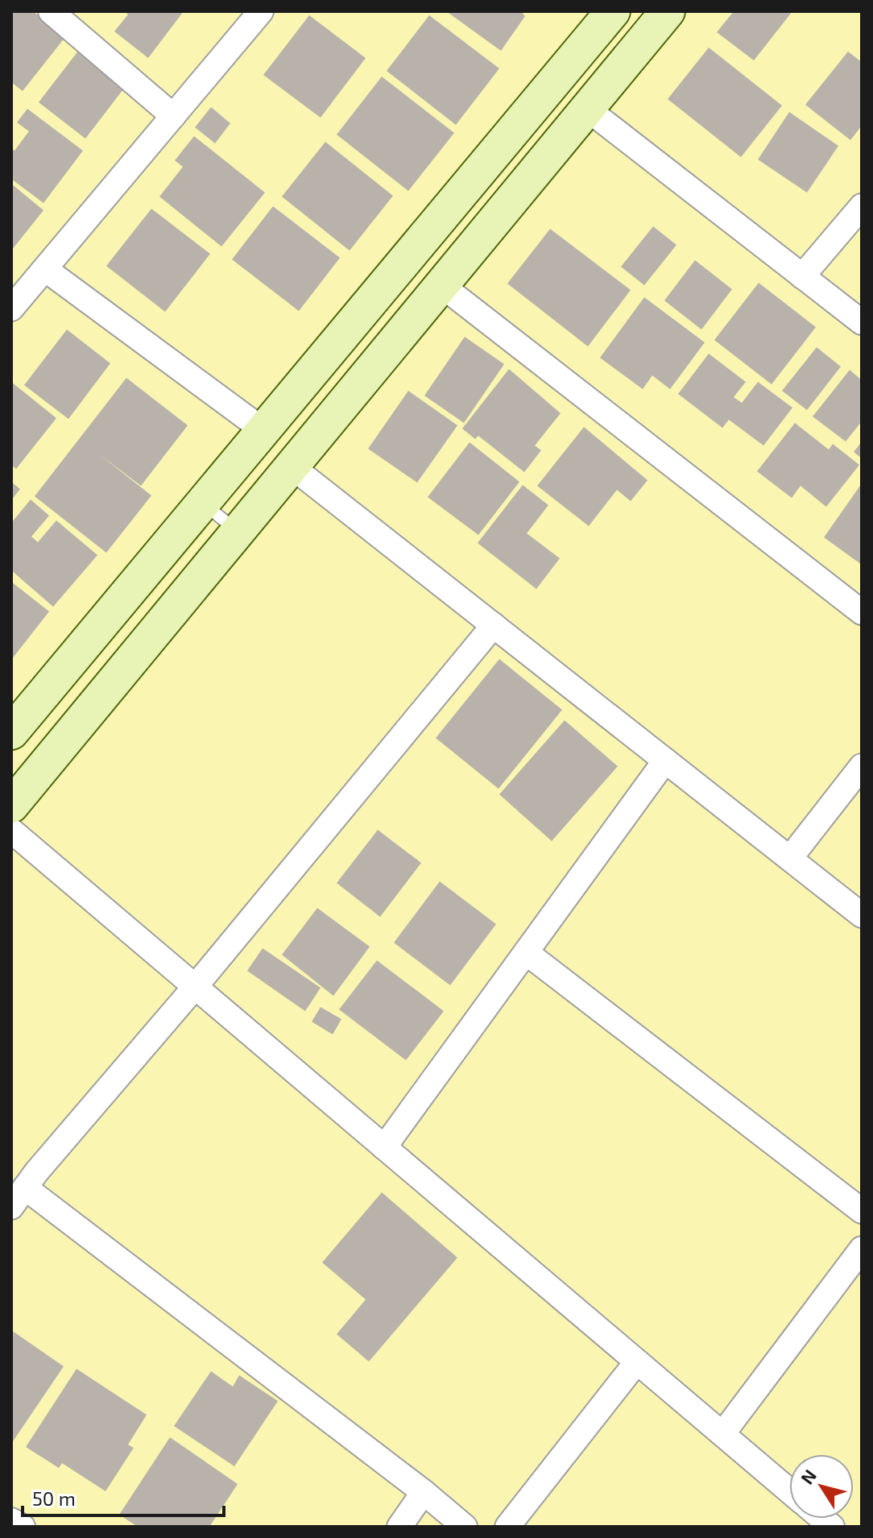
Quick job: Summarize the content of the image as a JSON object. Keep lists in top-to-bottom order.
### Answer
{
  "scale_bar": "50 m",
  "north": "top left"
}
